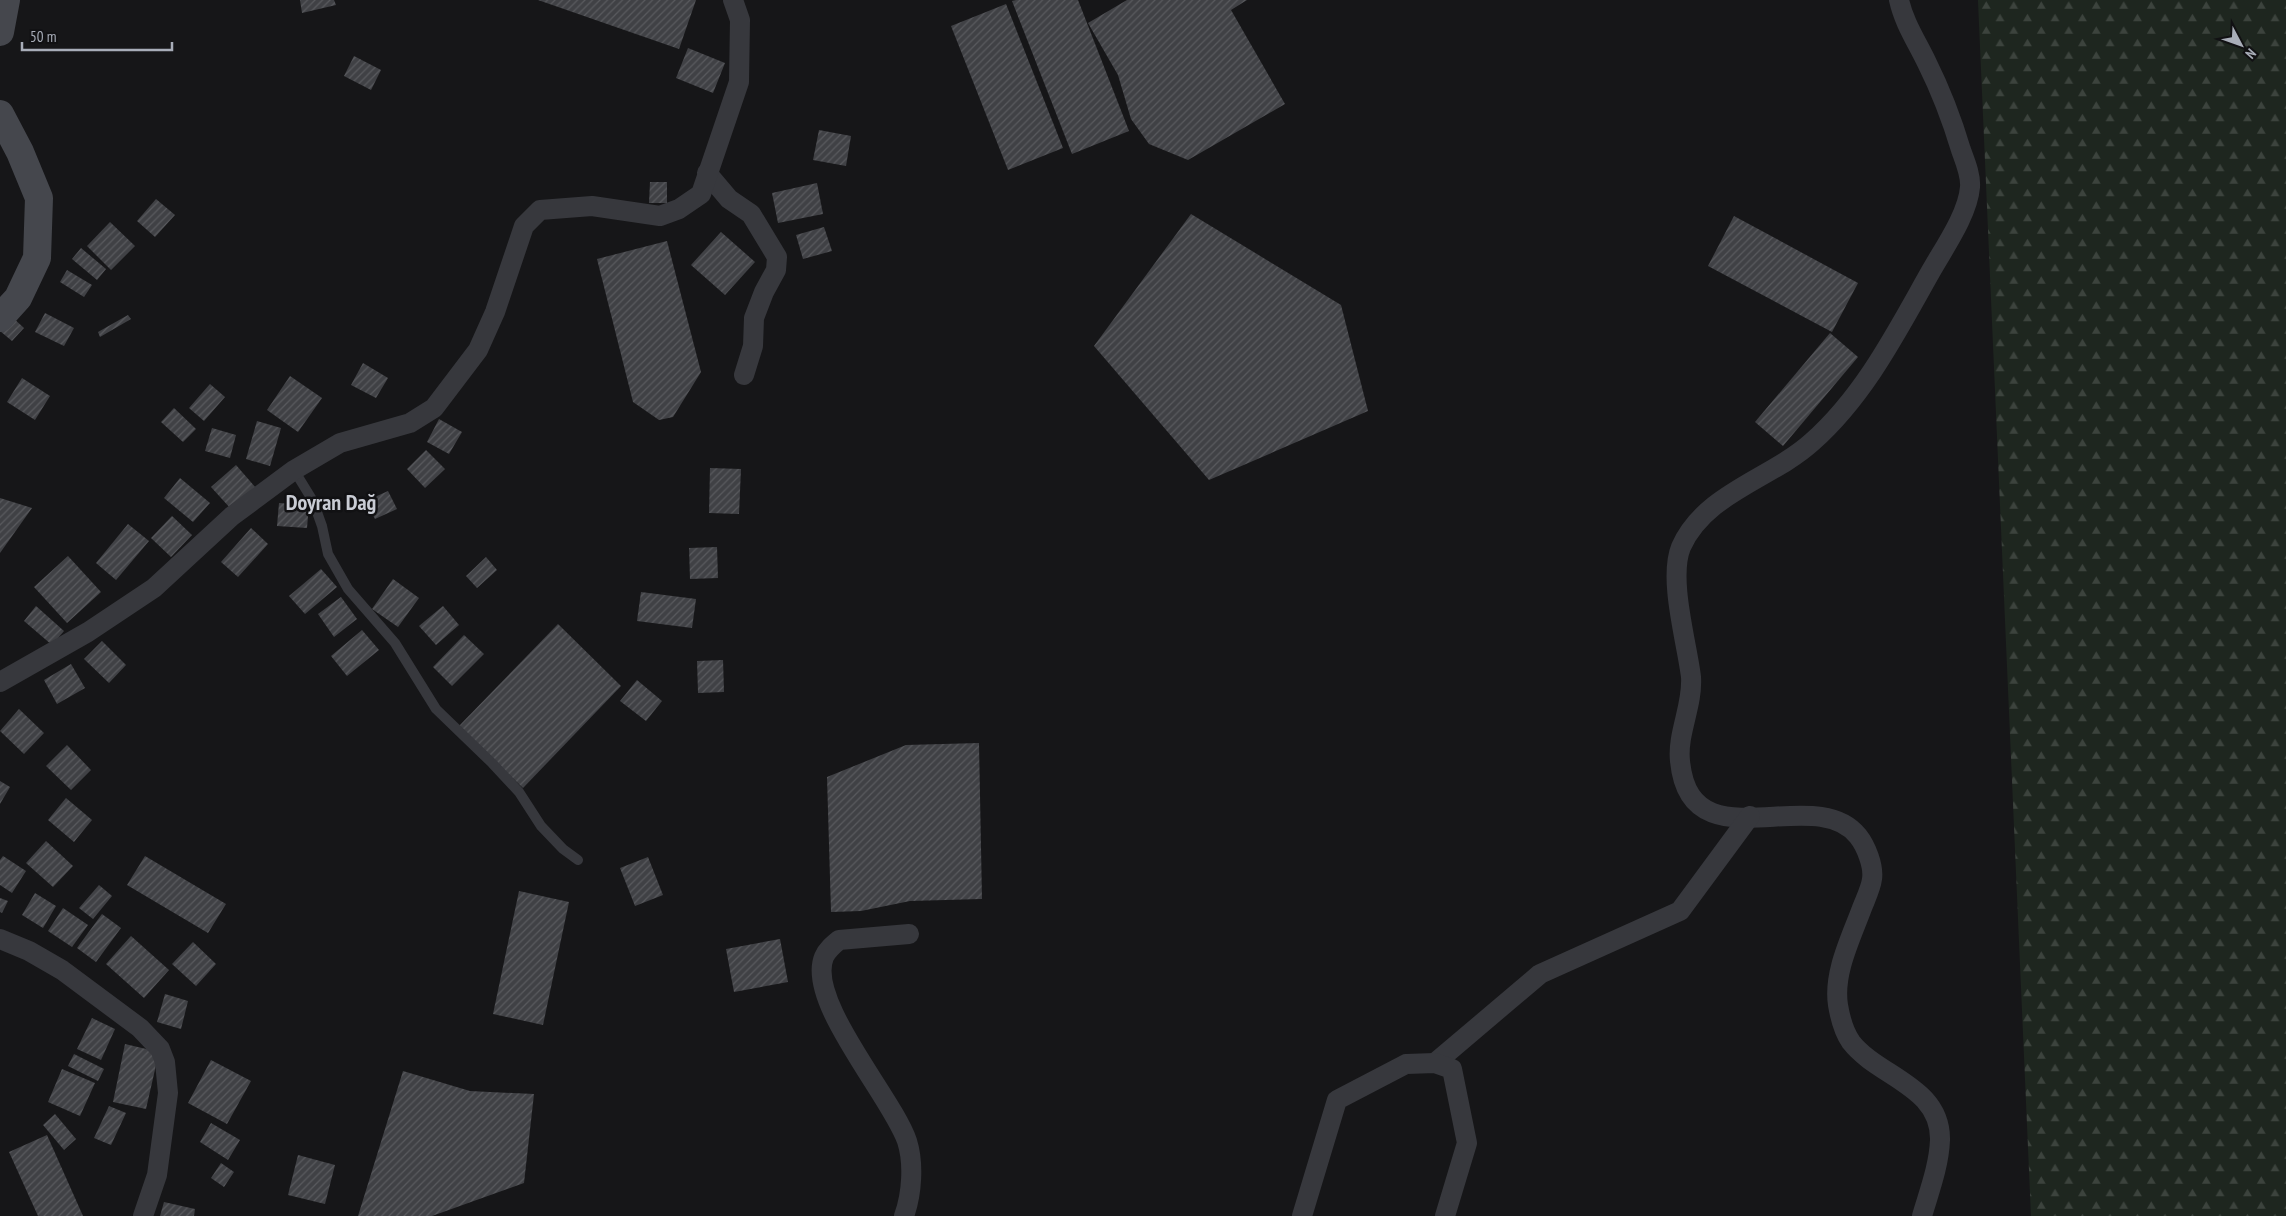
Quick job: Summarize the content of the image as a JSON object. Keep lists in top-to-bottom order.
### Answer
{
  "districts": ["Doyran Dağ"],
  "scale_bar": "50 m",
  "north": "bottom right"
}
